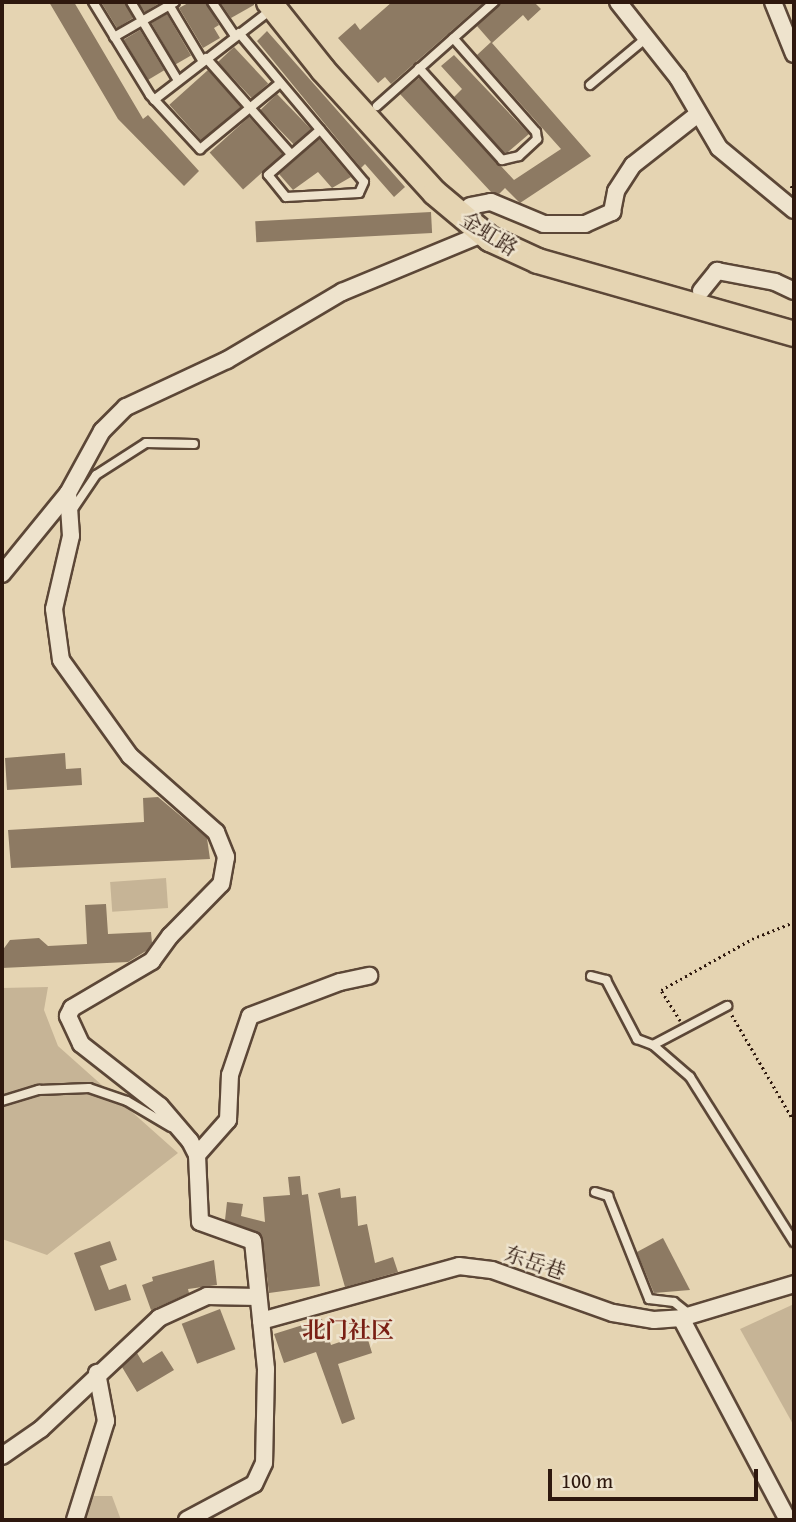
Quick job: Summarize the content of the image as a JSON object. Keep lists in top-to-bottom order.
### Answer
{
  "streets": {
    "main road": ["金虹路"],
    "street": ["东岳巷"]
  },
  "districts": ["北门社区"],
  "scale_bar": "100 m"
}
